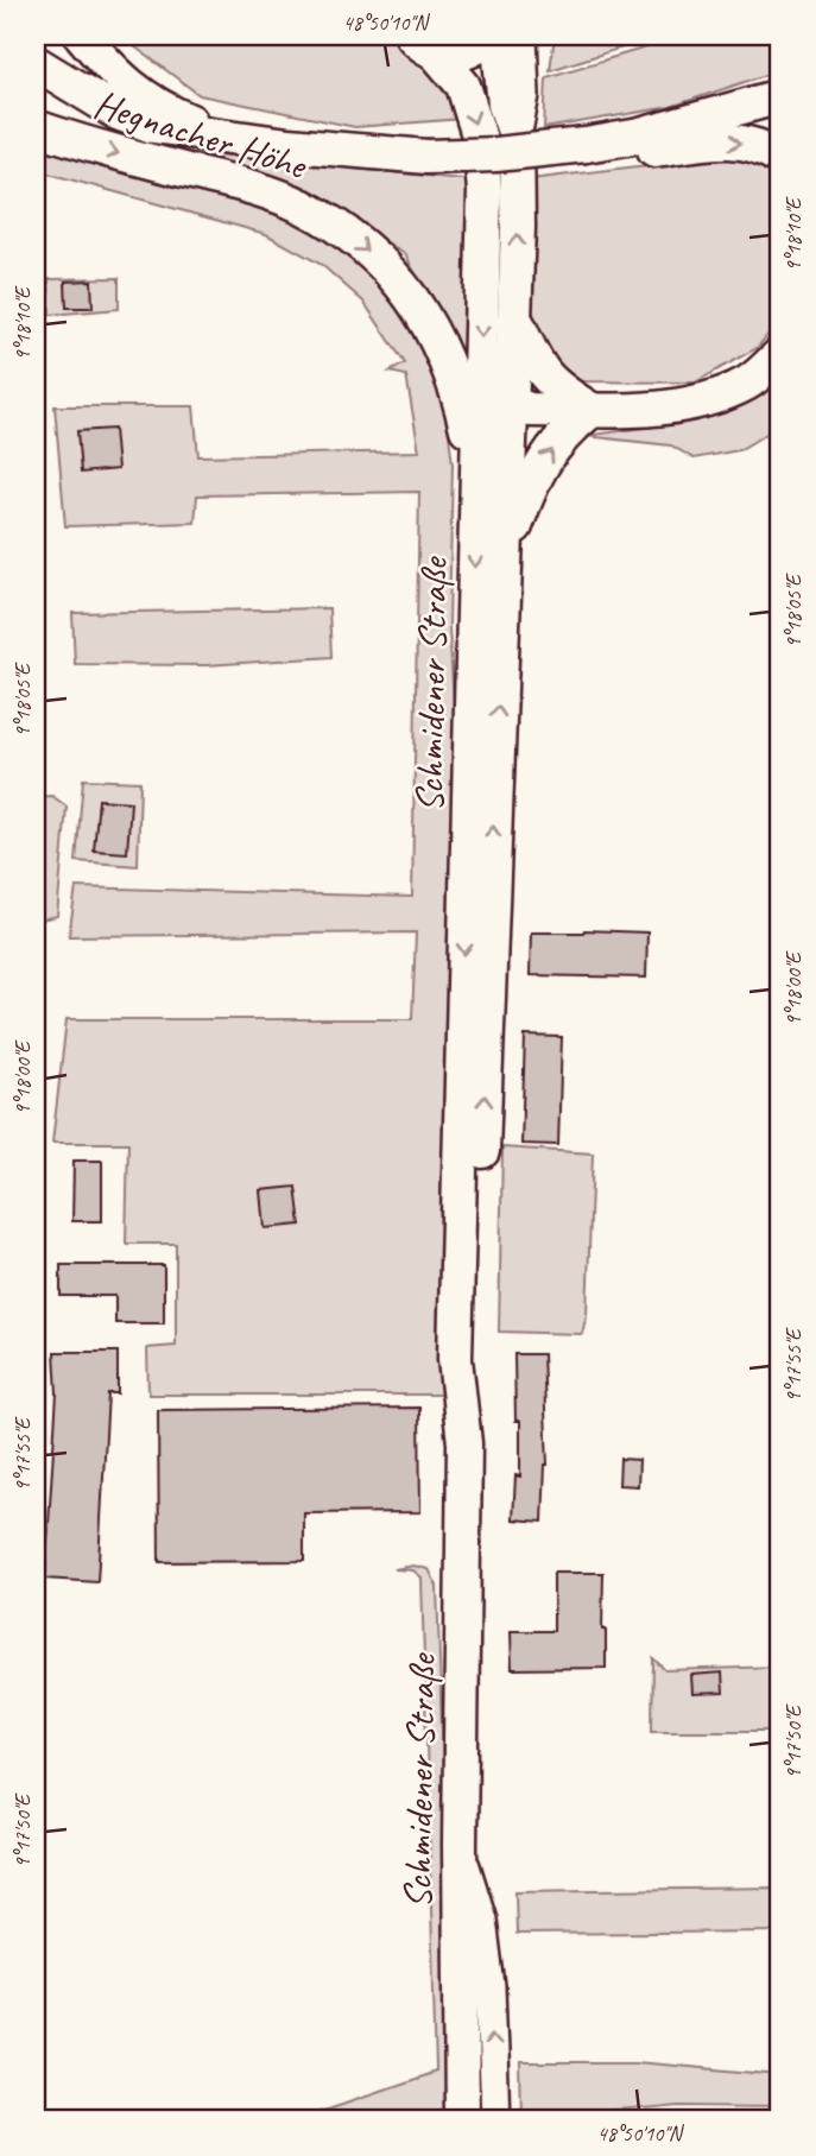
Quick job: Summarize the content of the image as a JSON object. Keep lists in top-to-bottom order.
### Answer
{
  "streets": {
    "main road": ["Hegnacher Höhe", "Schmidener Straße"]
  },
  "crossings": [
    ["Hegnacher Höhe", "Schmidener Straße"]
  ],
  "coordinates": [
    "48°50'10\"N",
    "9°18'10\"E",
    "9°18'05\"E",
    "9°18'00\"E",
    "9°17'55\"E",
    "9°17'50\"E"
  ]
}
